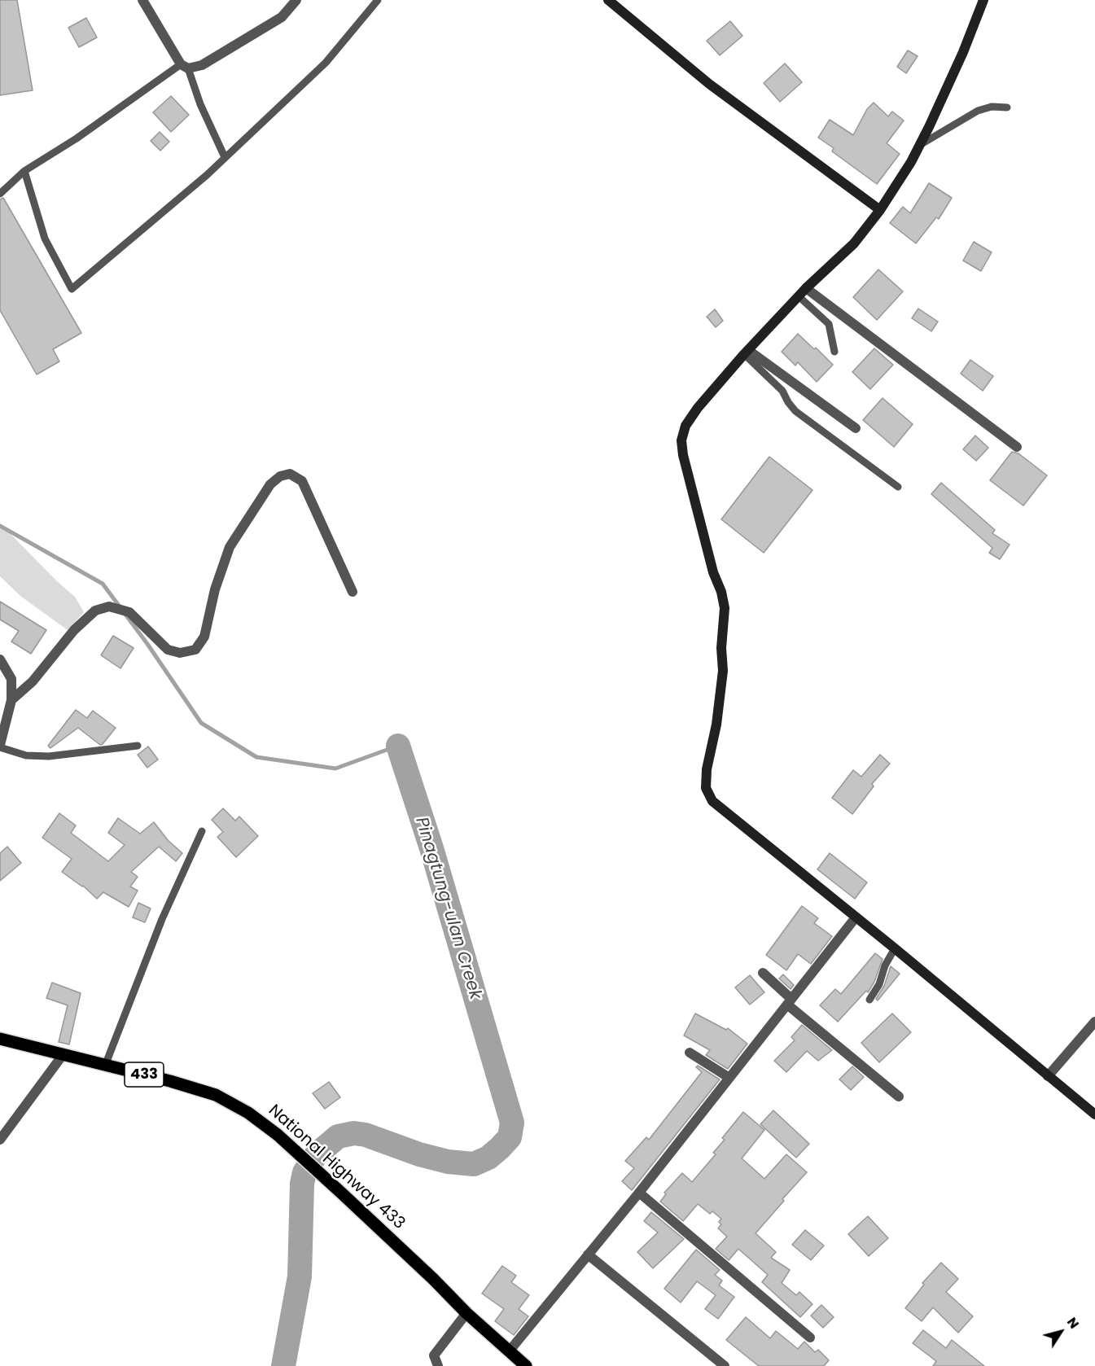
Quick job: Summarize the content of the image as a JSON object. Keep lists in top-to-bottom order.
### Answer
{
  "streets": {
    "main road": ["433", "National Highway 433"]
  },
  "water": ["Pinagtung-ulan Creek"],
  "north": "top right"
}
